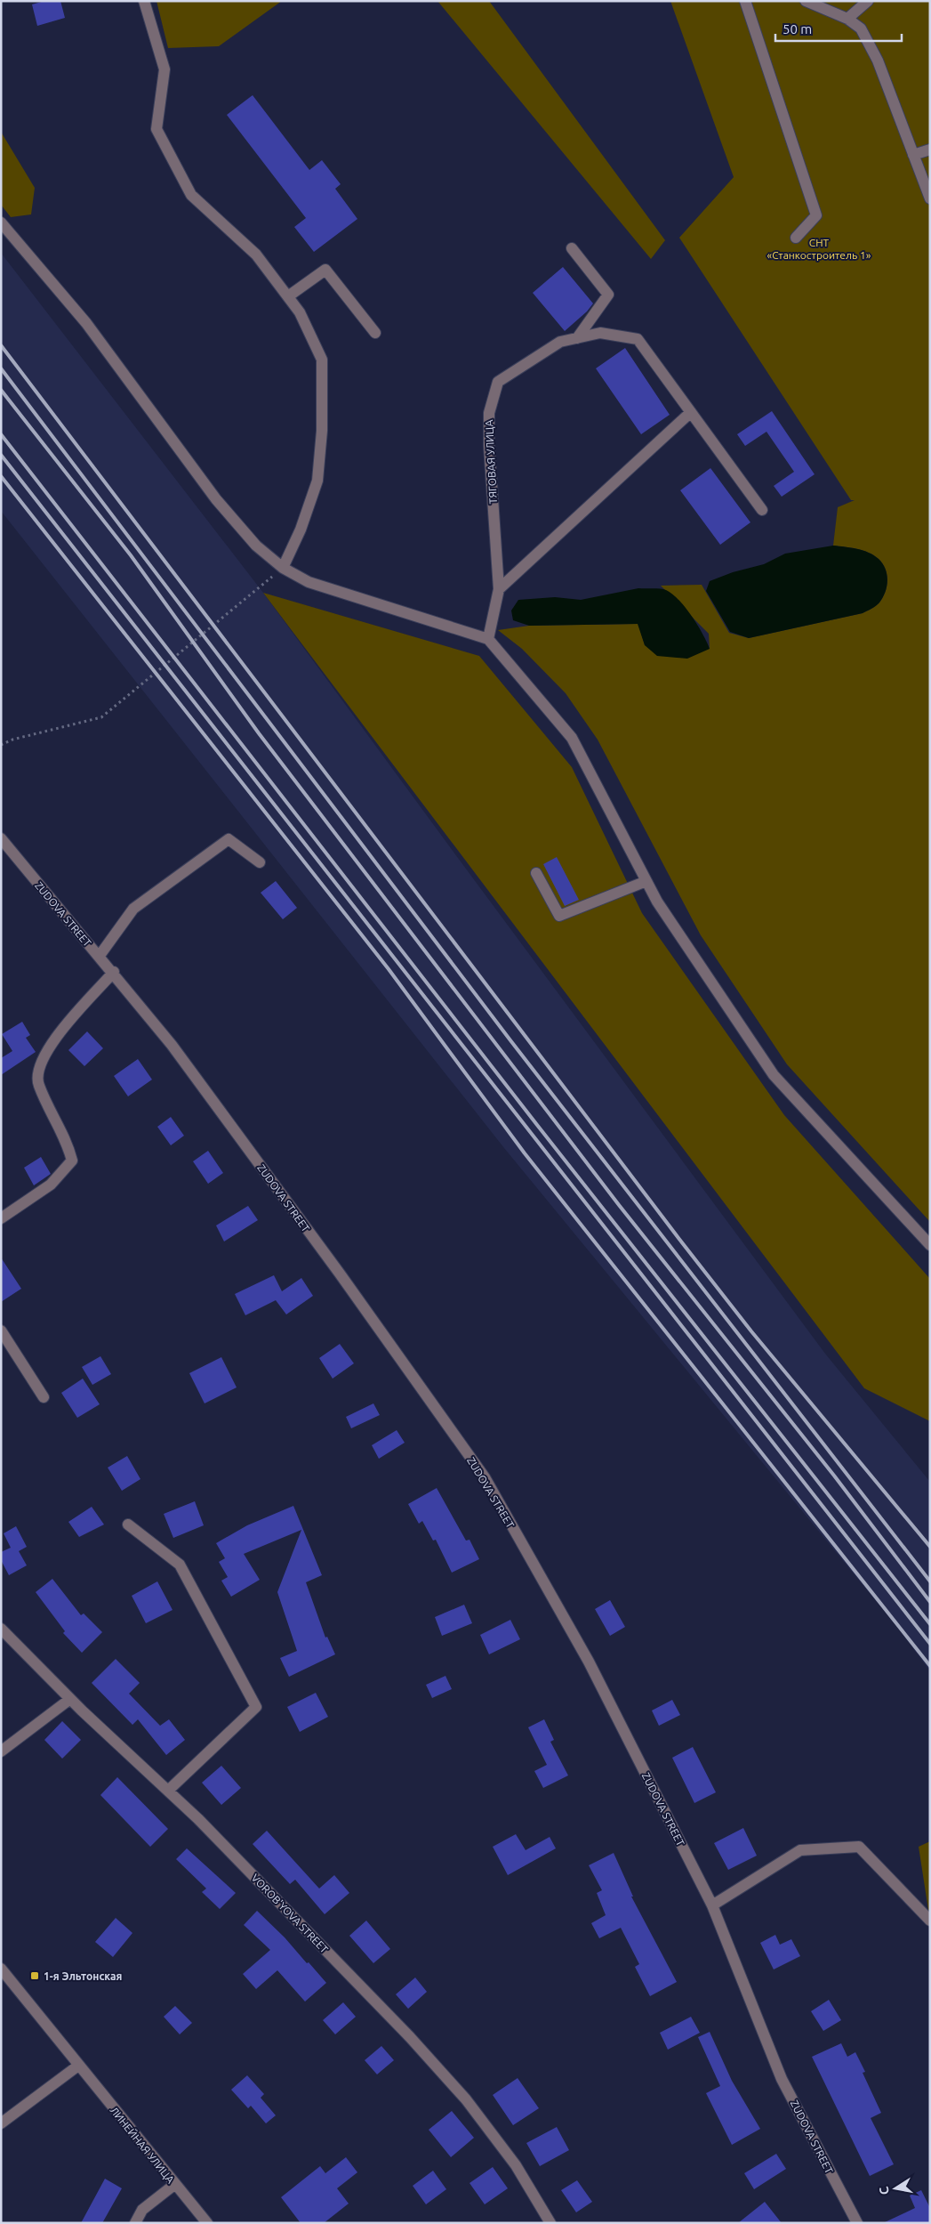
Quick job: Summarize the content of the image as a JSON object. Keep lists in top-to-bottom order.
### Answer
{
  "streets": {
    "street": [
      "ТЯГОВАЯ УЛИЦА",
      "ZUDOVA STREET",
      "VOROB'YOVA STREET",
      "ЛИНЕЙНАЯ УЛИЦА"
    ]
  },
  "parks": ["СНТ «Станкостроитель 1»"],
  "places": {
    "transit": ["1-я Эльтонская"]
  },
  "scale_bar": "50 m",
  "north": "left"
}
